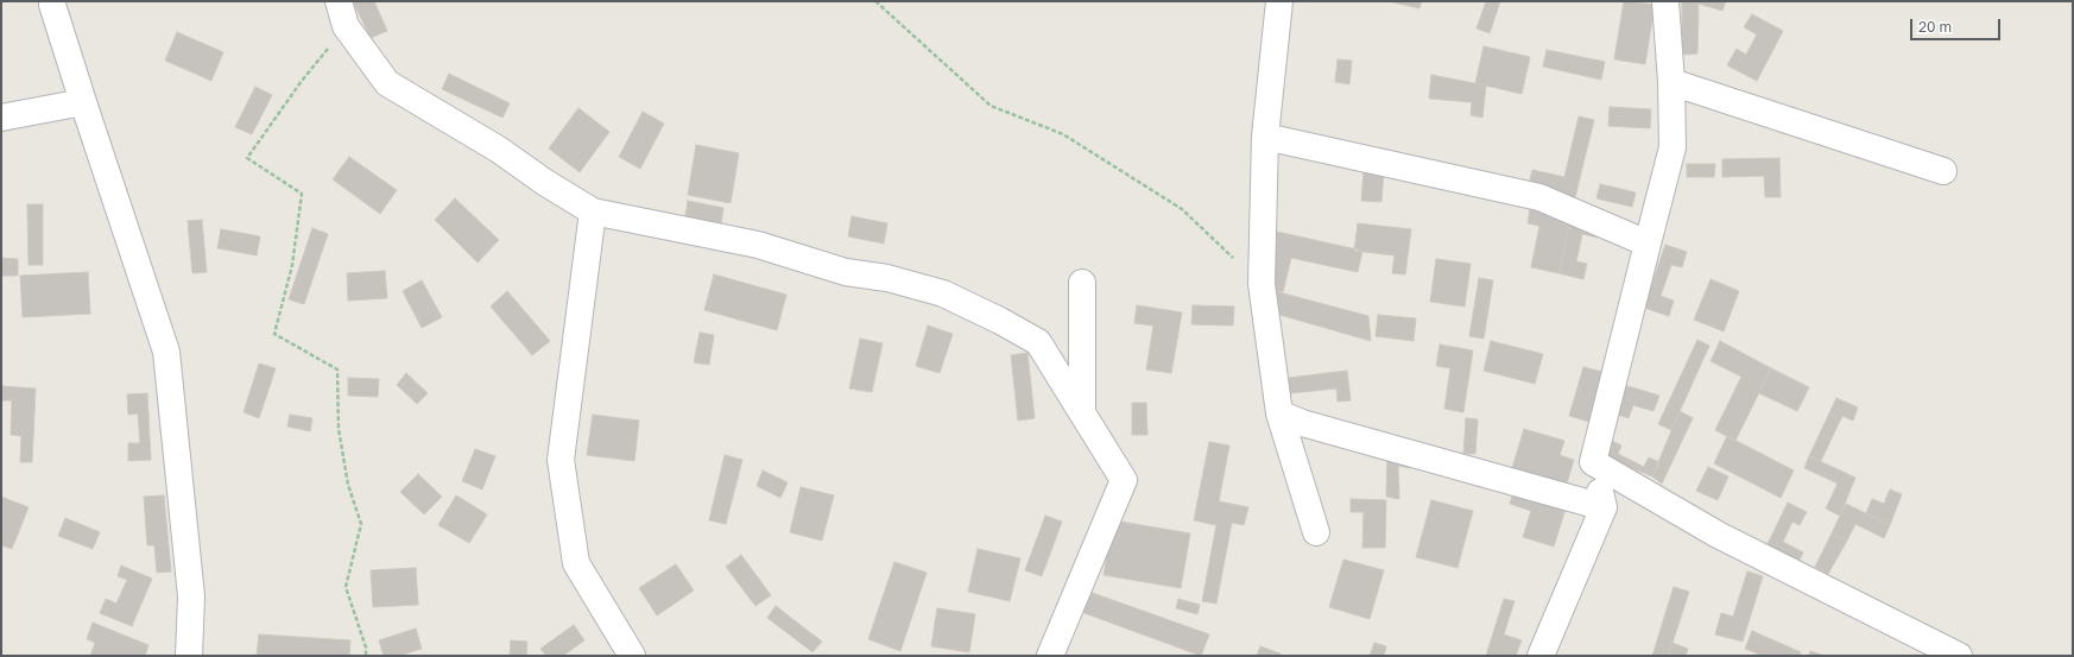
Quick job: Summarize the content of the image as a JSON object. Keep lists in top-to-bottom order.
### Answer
{
  "scale_bar": "20 m"
}
